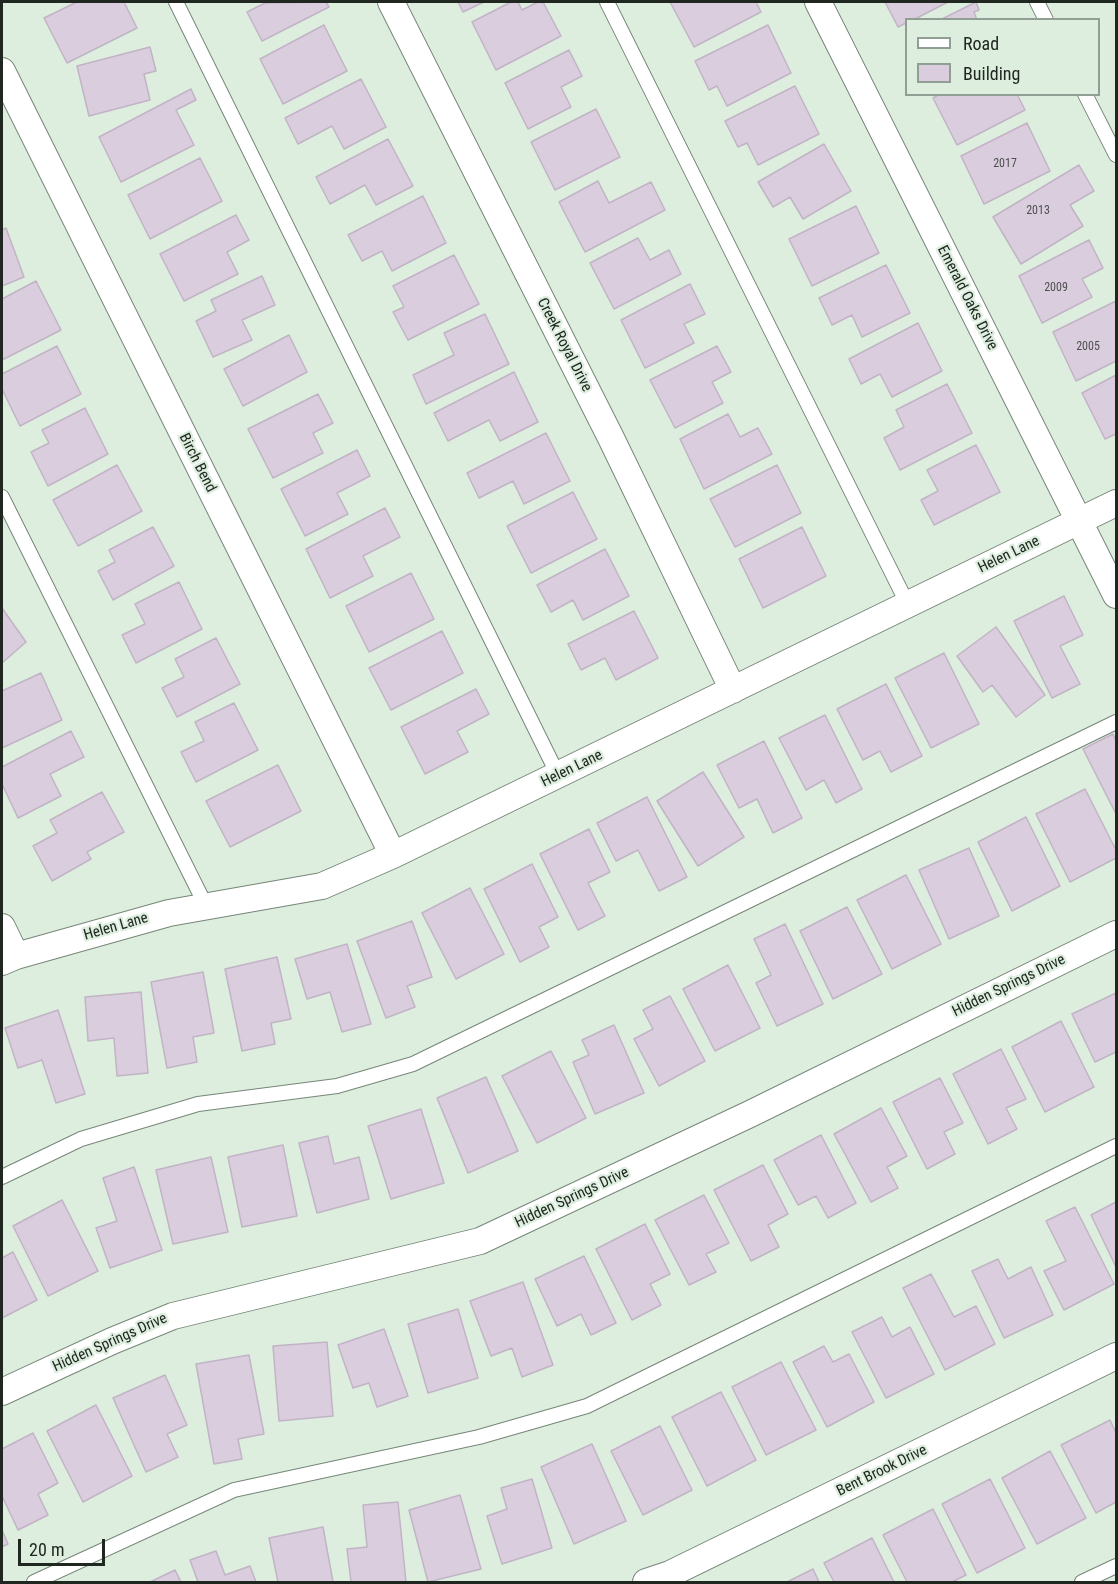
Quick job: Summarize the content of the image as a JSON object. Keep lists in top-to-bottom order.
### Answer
{
  "streets": {
    "street": [
      "Emerald Oaks Drive",
      "Creek Royal Drive",
      "Birch Bend",
      "Helen Lane",
      "Hidden Springs Drive",
      "Bent Brook Drive"
    ]
  },
  "crossings": [
    ["Emerald Oaks Drive", "Helen Lane"],
    ["Creek Royal Drive", "Helen Lane"],
    ["Birch Bend", "Helen Lane"]
  ],
  "house_numbers": [
    "2017",
    "2013",
    "2009",
    "2005"
  ],
  "legend": ["Road", "Building"],
  "scale_bar": "20 m"
}
